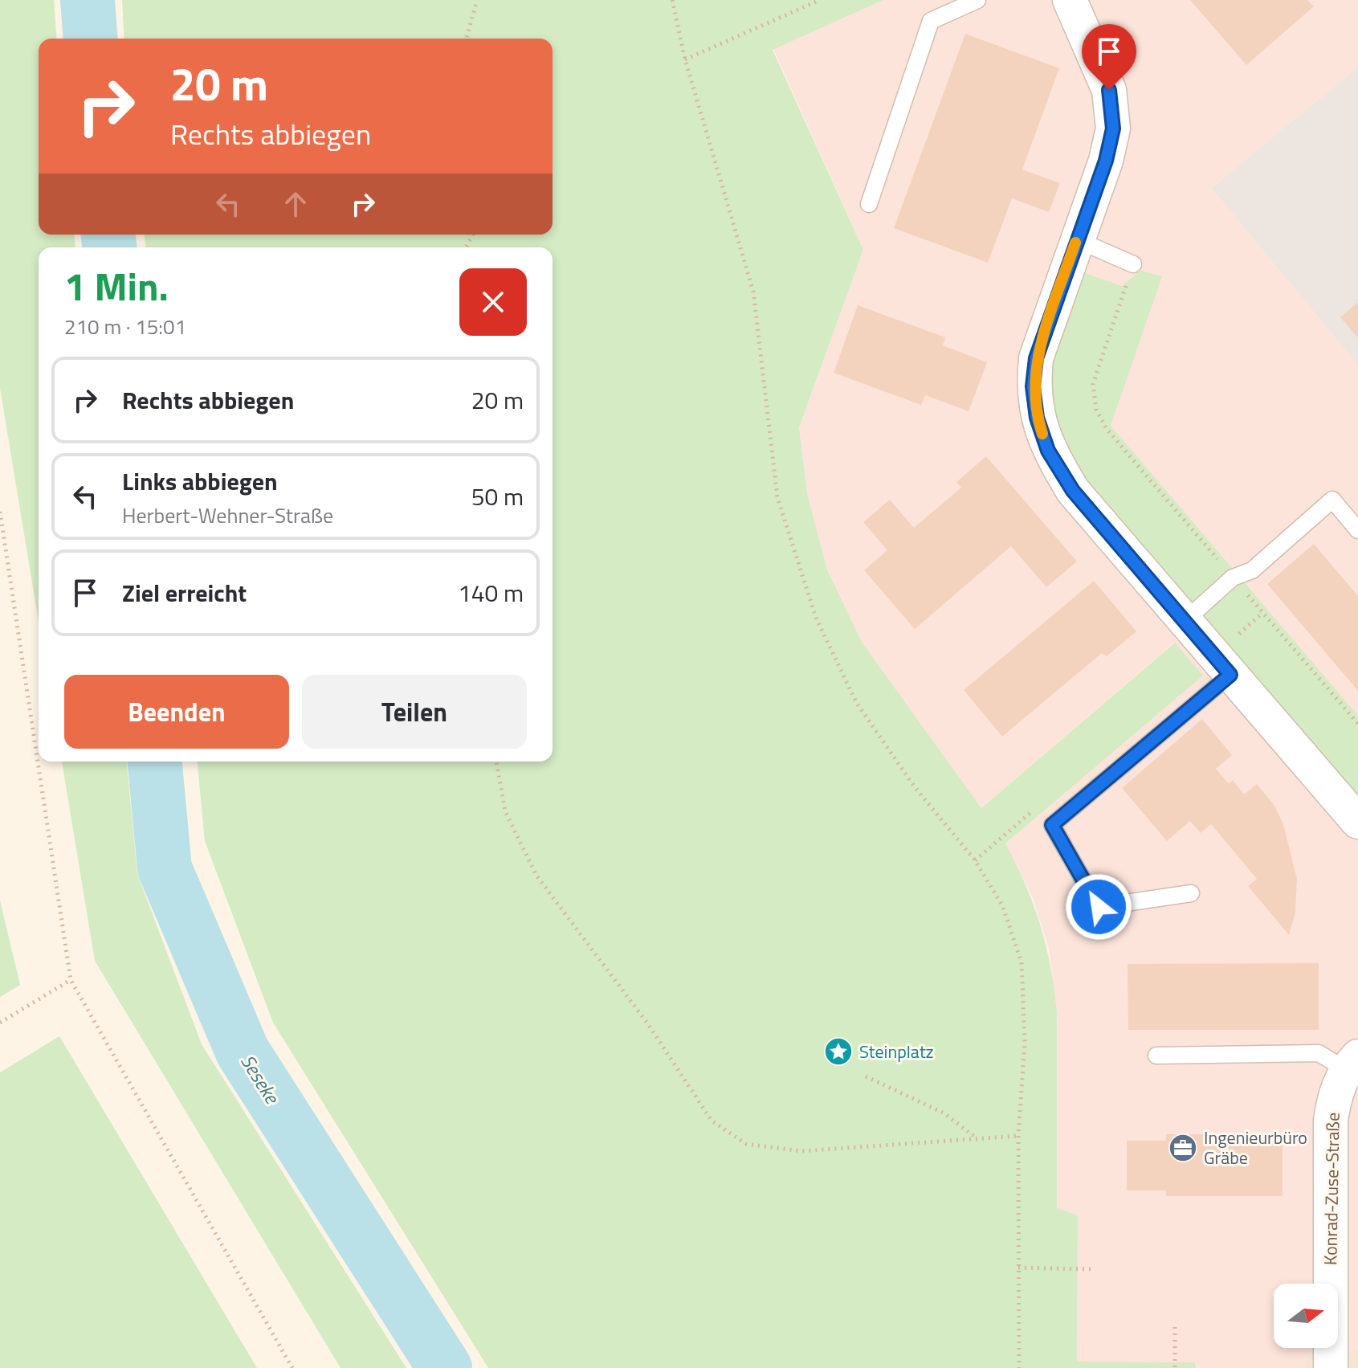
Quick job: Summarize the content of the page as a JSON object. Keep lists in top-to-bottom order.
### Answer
{
  "streets": {
    "street": ["Konrad-Zuse-Straße"]
  },
  "water": ["Seseke"],
  "places": {
    "place": ["Steinplatz"],
    "office": ["Ingenieurbüro Gräbe"]
  },
  "north": "right",
  "page": {
    "turn": ["20 m", "Rechts abbiegen"],
    "heading": ["1 Min.", "210 m · 15:01"],
    "list": [
      {
        "name": "Rechts abbiegen",
        "value": "20 m"
      },
      {
        "name": "Links abbiegen",
        "note": "Herbert-Wehner-Straße",
        "value": "50 m"
      },
      {
        "name": "Ziel erreicht",
        "value": "140 m"
      }
    ],
    "buttons": ["Beenden", "Teilen"]
  }
}
